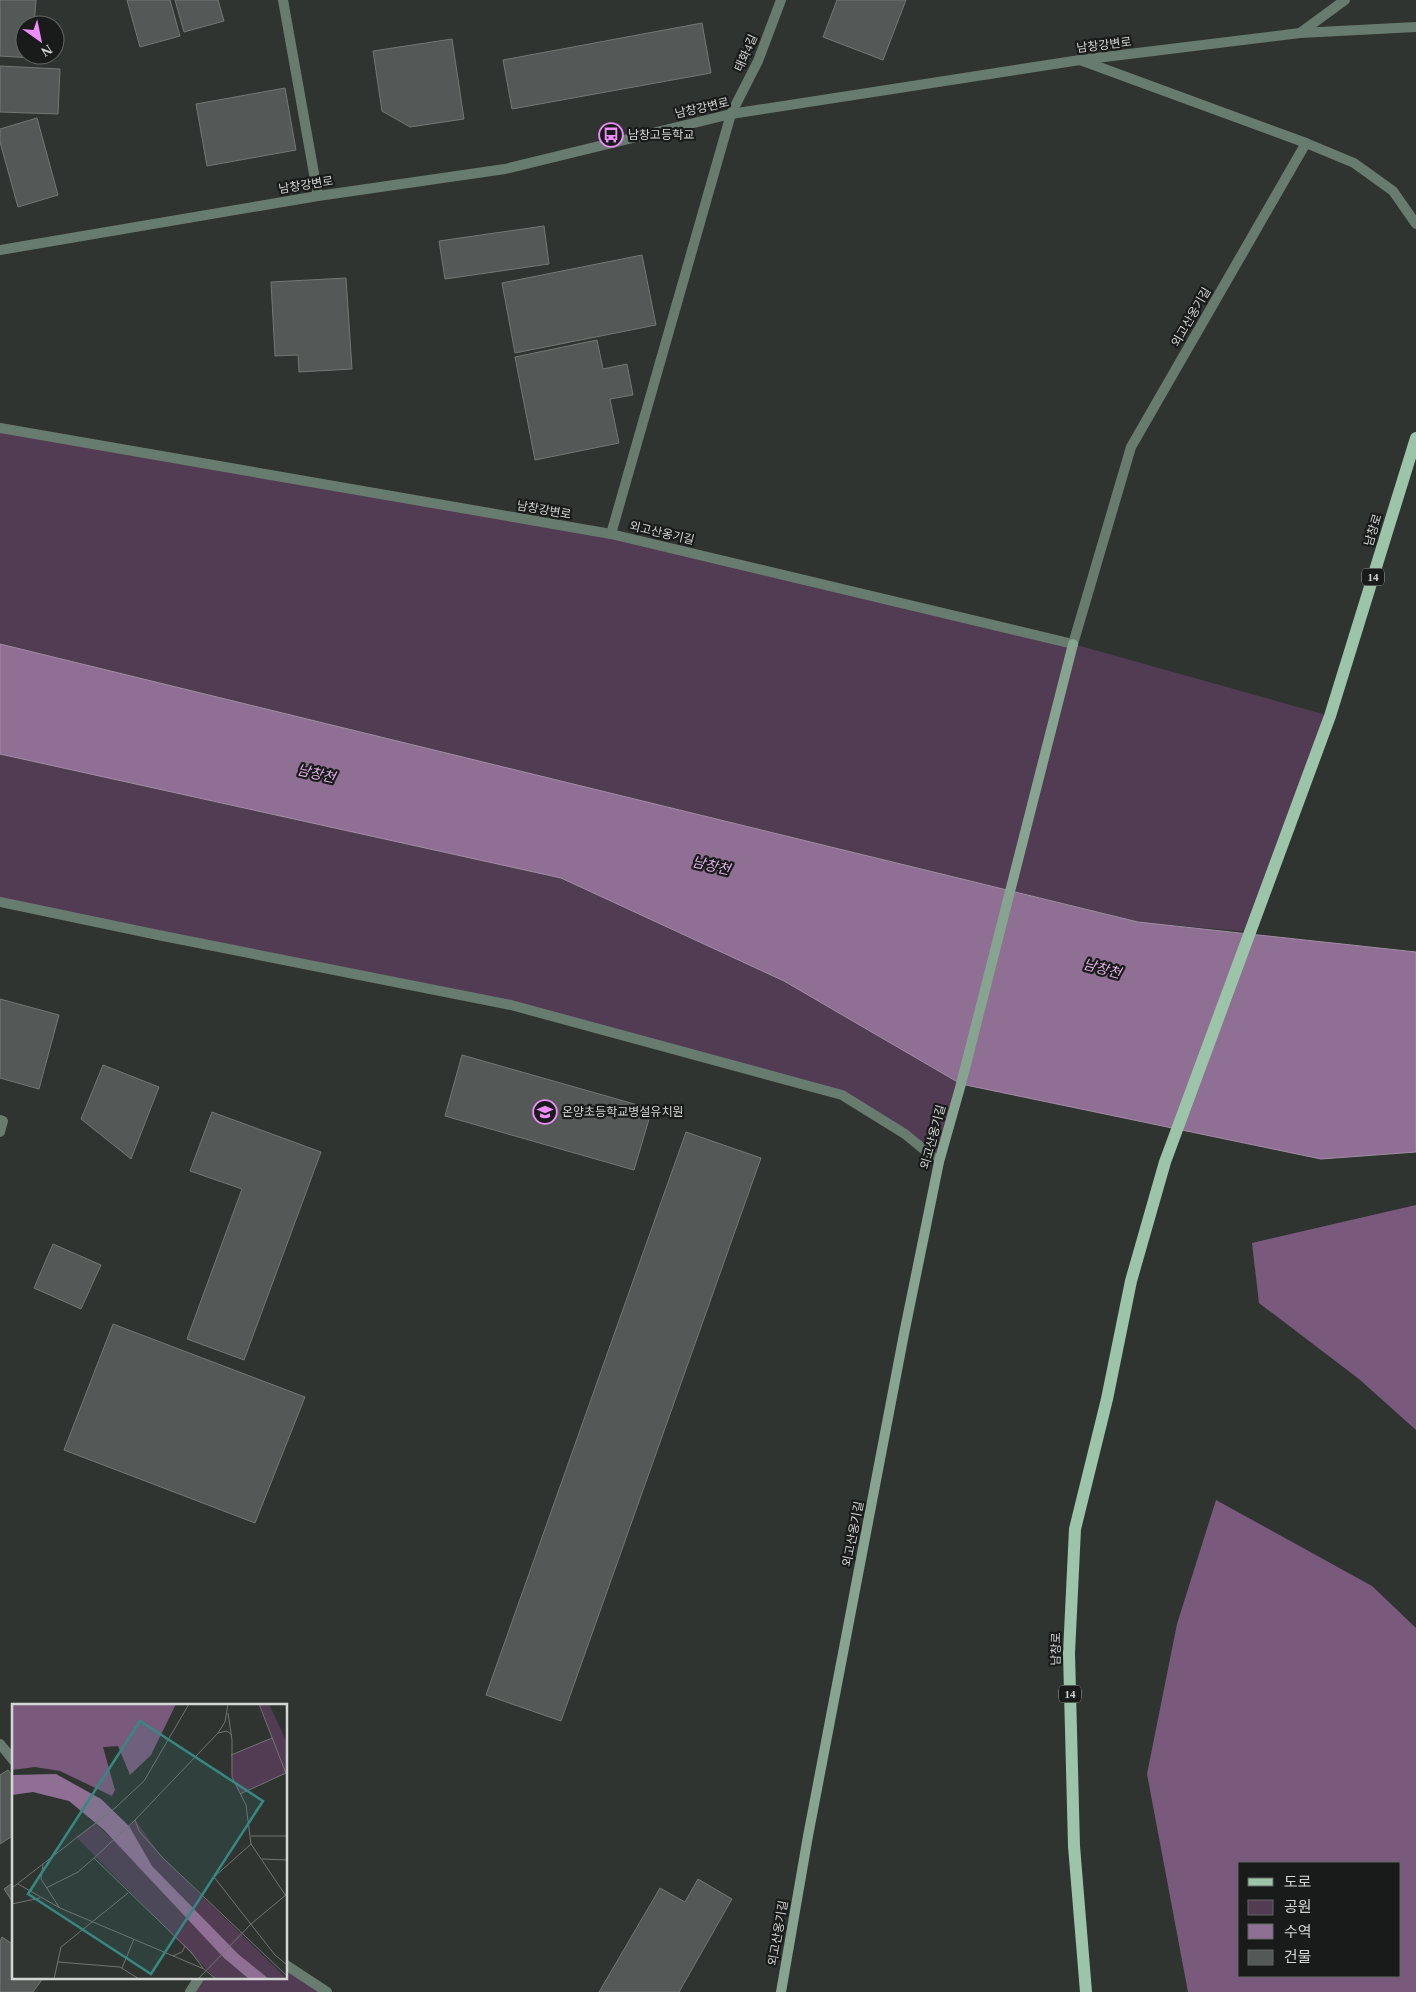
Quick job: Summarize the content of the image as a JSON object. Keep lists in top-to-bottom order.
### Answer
{
  "streets": {
    "main road": ["외고산옹기길", "남창로", "14"],
    "street": ["남창강변로", "태화4길"]
  },
  "crossings": [
    ["남창강변로", "태화4길"],
    ["남창강변로", "외고산옹기길"],
    ["태화4길", "외고산옹기길"]
  ],
  "water": ["남창천"],
  "places": {
    "bus stop": ["남창고등학교"],
    "school or university": ["온양초등학교병설유치원"]
  },
  "legend": [
    "도로",
    "공원",
    "수역",
    "건물"
  ],
  "north": "bottom right"
}
